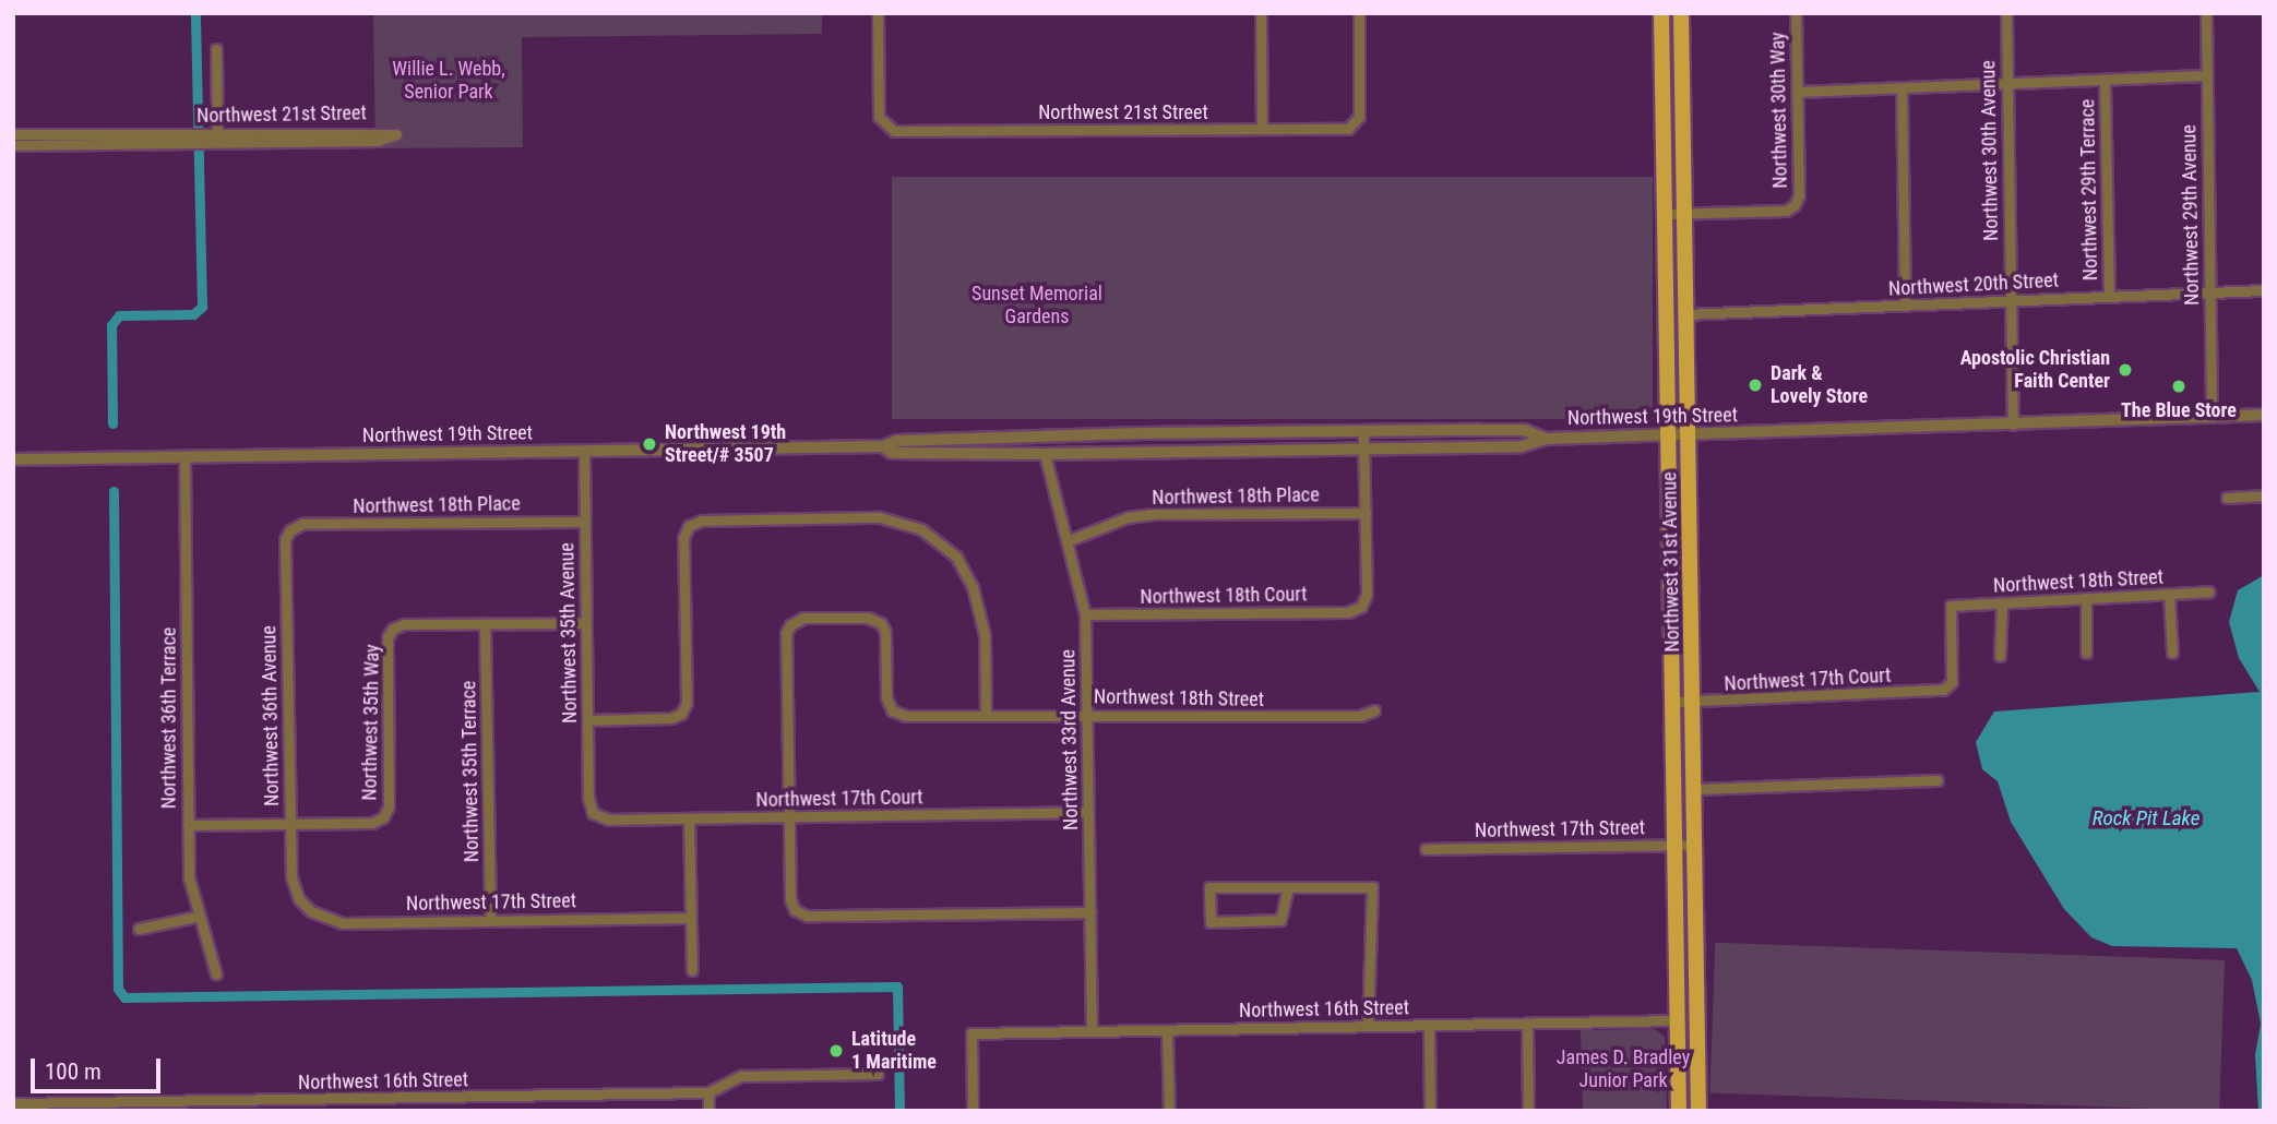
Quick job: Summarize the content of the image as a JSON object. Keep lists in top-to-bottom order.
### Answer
{
  "streets": {
    "main road": ["Northwest 31st Avenue"],
    "street": [
      "Northwest 30th Way",
      "Northwest 21st Street",
      "Northwest 30th Avenue",
      "Northwest 29th Terrace",
      "Northwest 29th Avenue",
      "Northwest 20th Street",
      "Northwest 19th Street",
      "Northwest 18th Place",
      "Northwest 18th Street",
      "Northwest 18th Court",
      "Northwest 35th Avenue",
      "Northwest 17th Court",
      "Northwest 36th Avenue",
      "Northwest 36th Terrace",
      "Northwest 35th Way",
      "Northwest 33rd Avenue",
      "Northwest 35th Terrace",
      "Northwest 17th Street",
      "Northwest 16th Street"
    ]
  },
  "crossings": [
    ["Northwest 30th Way", "Northwest 31st Avenue"],
    ["Northwest 30th Avenue", "Northwest 20th Street"],
    ["Northwest 30th Avenue", "Northwest 19th Street"],
    ["Northwest 29th Terrace", "Northwest 20th Street"],
    ["Northwest 29th Avenue", "Northwest 20th Street"],
    ["Northwest 29th Avenue", "Northwest 19th Street"],
    ["Northwest 20th Street", "Northwest 31st Avenue"],
    ["Northwest 19th Street", "Northwest 31st Avenue"],
    ["Northwest 19th Street", "Northwest 35th Avenue"],
    ["Northwest 19th Street", "Northwest 36th Terrace"],
    ["Northwest 19th Street", "Northwest 33rd Avenue"],
    ["Northwest 18th Place", "Northwest 18th Court"],
    ["Northwest 18th Place", "Northwest 35th Avenue"],
    ["Northwest 18th Place", "Northwest 36th Avenue"],
    ["Northwest 18th Place", "Northwest 33rd Avenue"],
    ["Northwest 31st Avenue", "Northwest 17th Court"],
    ["Northwest 31st Avenue", "Northwest 17th Street"],
    ["Northwest 31st Avenue", "Northwest 16th Street"],
    ["Northwest 18th Street", "Northwest 17th Court"],
    ["Northwest 18th Street", "Northwest 33rd Avenue"],
    ["Northwest 18th Court", "Northwest 33rd Avenue"],
    ["Northwest 35th Avenue", "Northwest 17th Court"],
    ["Northwest 17th Court", "Northwest 33rd Avenue"],
    ["Northwest 36th Avenue", "Northwest 35th Way"],
    ["Northwest 36th Avenue", "Northwest 17th Street"],
    ["Northwest 35th Way", "Northwest 35th Terrace"],
    ["Northwest 33rd Avenue", "Northwest 16th Street"],
    ["Northwest 35th Terrace", "Northwest 17th Street"]
  ],
  "water": ["Rock Pit Lake"],
  "parks": ["Willie L. Webb, Senior Park", "Sunset Memorial Gardens", "James D. Bradley Junior Park"],
  "places": [
    "Apostolic Christian Faith Center",
    "Dark & Lovely Store",
    "The Blue Store",
    "Northwest 19th Street/# 3507",
    "Latitude 1 Maritime"
  ],
  "scale_bar": "100 m"
}
